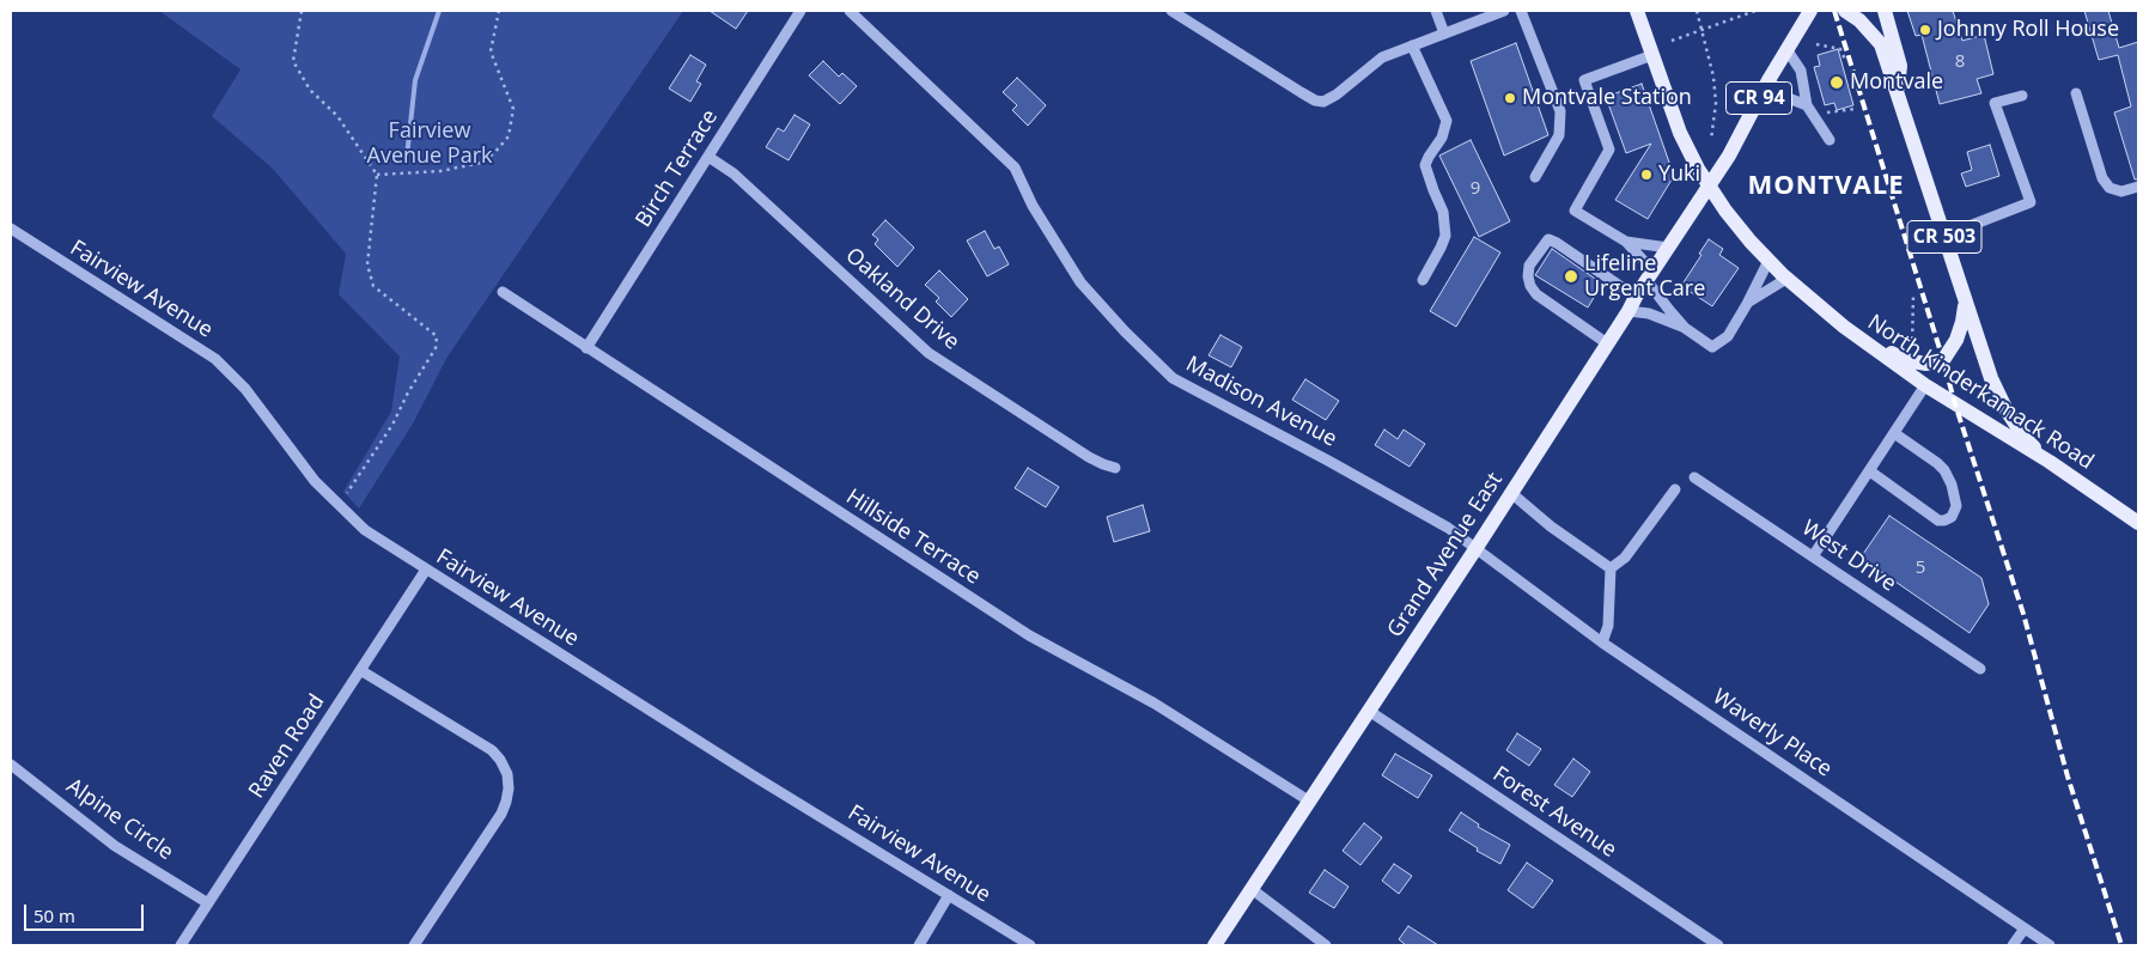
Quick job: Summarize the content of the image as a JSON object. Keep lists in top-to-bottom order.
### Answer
{
  "streets": {
    "main road": [
      "CR 94",
      "CR 503",
      "North Kinderkamack Road",
      "Grand Avenue East"
    ],
    "street": [
      "Birch Terrace",
      "Fairview Avenue",
      "Oakland Drive",
      "Madison Avenue",
      "Hillside Terrace",
      "West Drive",
      "Waverly Place",
      "Raven Road",
      "Forest Avenue",
      "Alpine Circle"
    ]
  },
  "crossings": [
    ["CR 94", "CR 503"],
    ["CR 94", "North Kinderkamack Road"],
    ["CR 94", "Grand Avenue East"],
    ["Birch Terrace", "Oakland Drive"],
    ["Birch Terrace", "Hillside Terrace"],
    ["CR 503", "North Kinderkamack Road"],
    ["CR 503", "Grand Avenue East"],
    ["Fairview Avenue", "Raven Road"],
    ["North Kinderkamack Road", "Grand Avenue East"],
    ["Madison Avenue", "Grand Avenue East"],
    ["Madison Avenue", "Waverly Place"],
    ["Hillside Terrace", "Grand Avenue East"],
    ["Grand Avenue East", "Waverly Place"],
    ["Grand Avenue East", "Forest Avenue"],
    ["Raven Road", "Alpine Circle"]
  ],
  "districts": ["MONTVALE"],
  "parks": ["Fairview Avenue Park"],
  "places": [
    "Johnny Roll House",
    "Montvale",
    "Montvale Station",
    "Yuki",
    "Lifeline Urgent Care"
  ],
  "house_numbers": ["8", "9", "5"],
  "scale_bar": "50 m"
}
